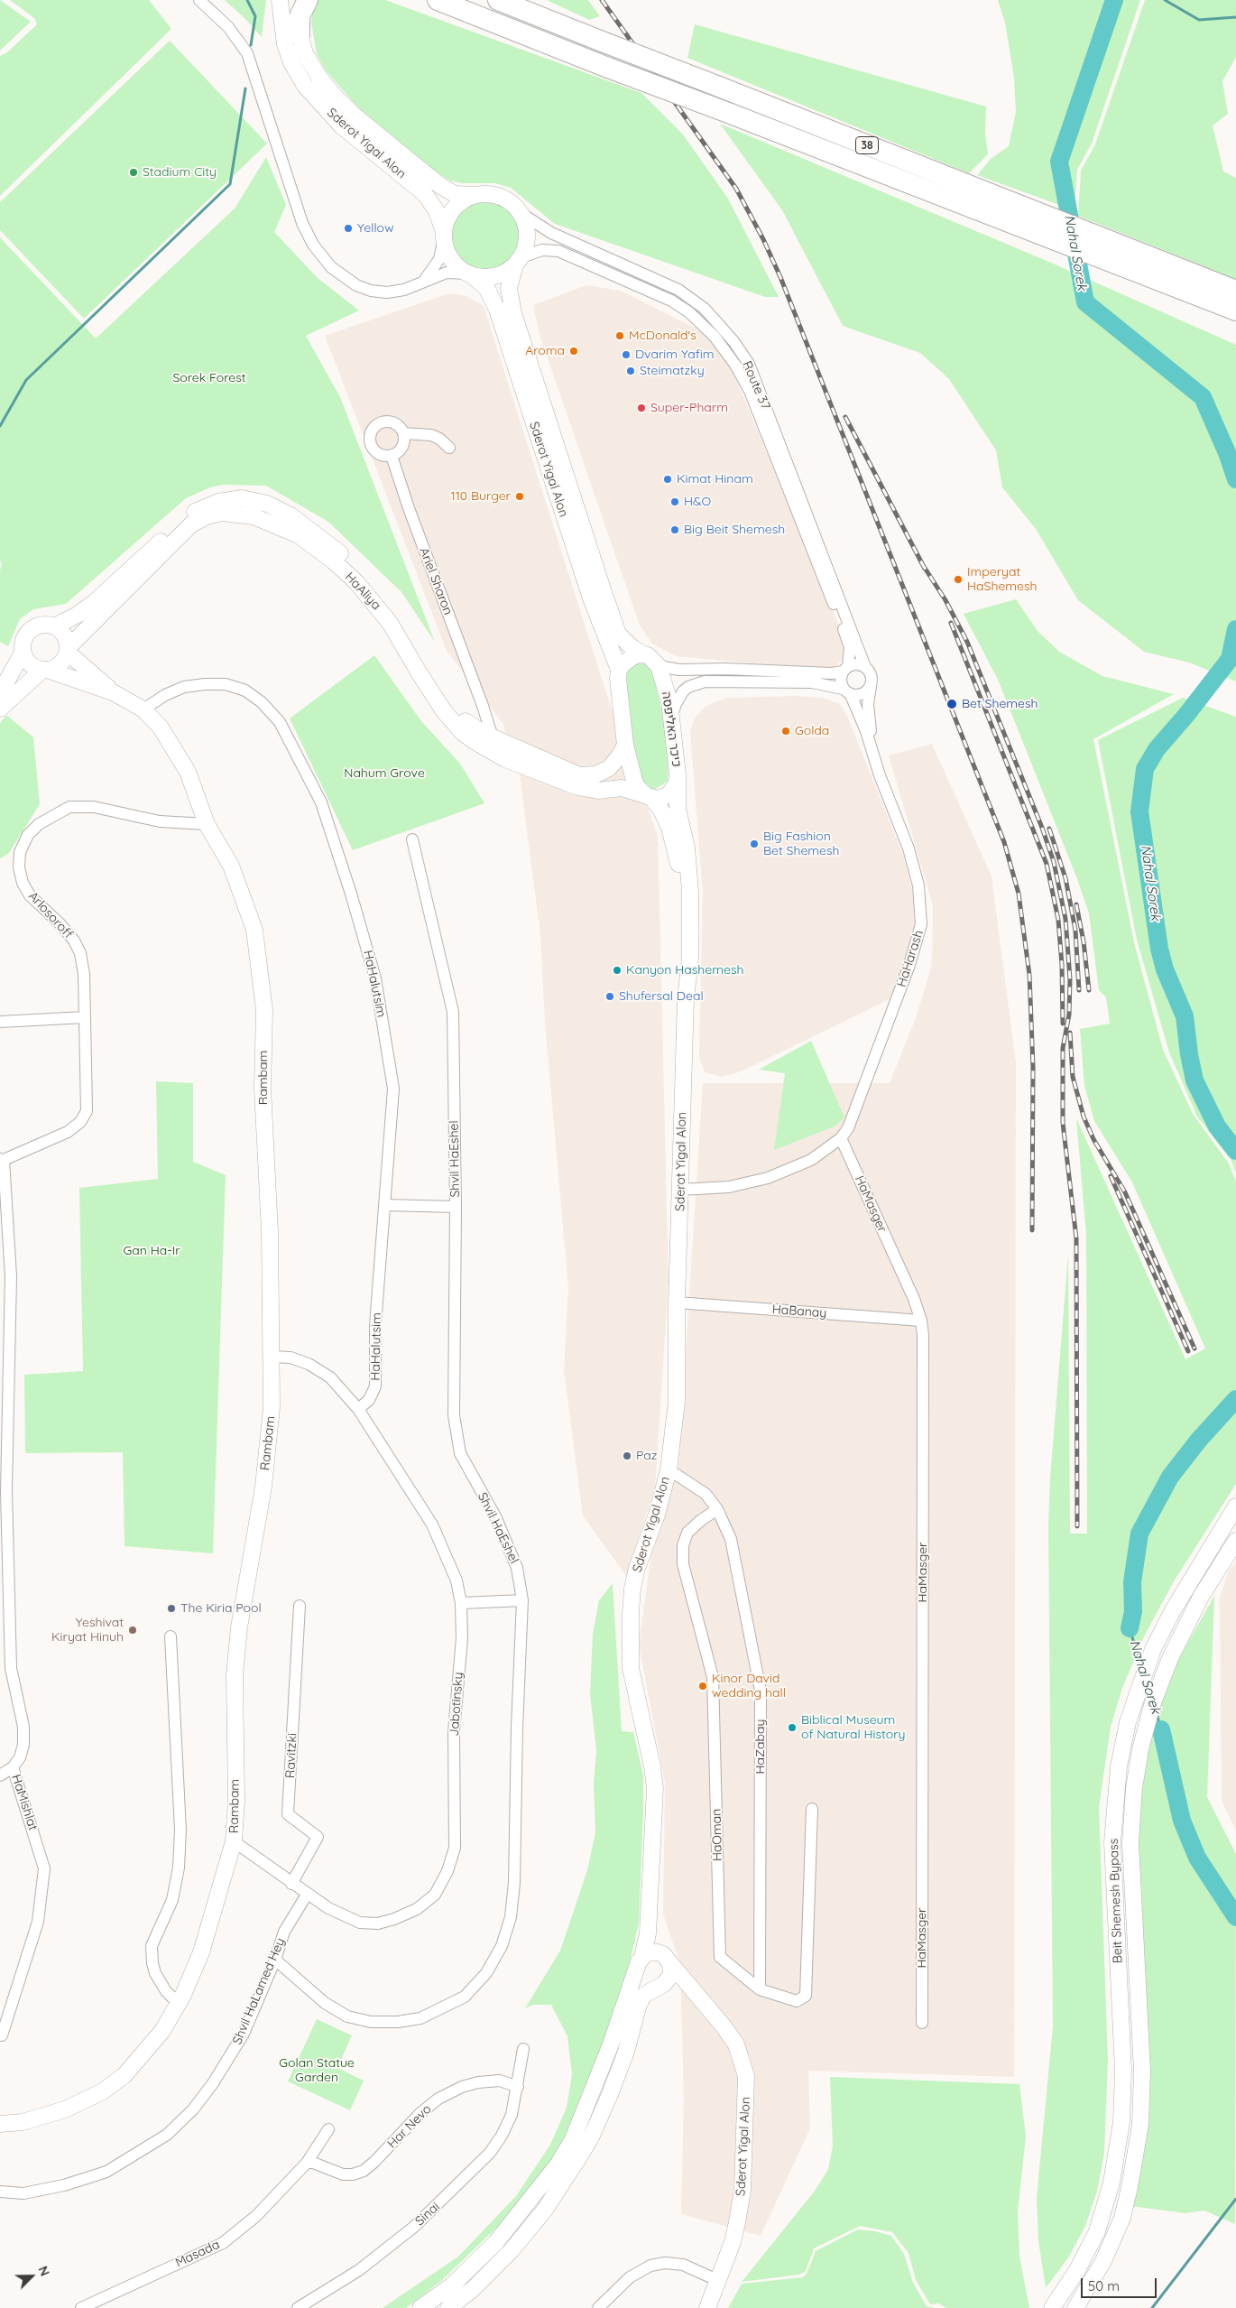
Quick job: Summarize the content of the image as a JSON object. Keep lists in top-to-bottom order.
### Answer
{
  "streets": {
    "highway": ["38"],
    "main road": [
      "Sderot Yigal Alon",
      "HaAliya",
      "כיכר האליפסה",
      "Rambam",
      "Beit Shemesh Bypass"
    ],
    "street": [
      "Route 37",
      "Ariel Sharon",
      "Arlosoroff",
      "HaHarash",
      "HaHalutsim",
      "Shvil HaEshel",
      "HaMasger",
      "HaBanay",
      "Jabotinsky",
      "HaZabay",
      "Ravitzki",
      "HaMishlat",
      "HaOman",
      "Shvil HaLamed Hey",
      "Har Nevo",
      "Sinai",
      "Masada"
    ]
  },
  "crossings": [
    ["Sderot Yigal Alon", "Route 37"],
    ["Sderot Yigal Alon", "HaAliya"],
    ["Sderot Yigal Alon", "כיכר האליפסה"],
    ["Sderot Yigal Alon", "HaBanay"],
    ["Route 37", "HaHarash"],
    ["Ariel Sharon", "HaAliya"],
    ["HaAliya", "כיכר האליפסה"],
    ["HaAliya", "Rambam"],
    ["Arlosoroff", "Rambam"],
    ["Arlosoroff", "HaMishlat"],
    ["HaHarash", "HaMasger"],
    ["HaHalutsim", "Rambam"],
    ["HaHalutsim", "Jabotinsky"],
    ["Rambam", "Jabotinsky"],
    ["Shvil HaEshel", "Shvil HaLamed Hey"],
    ["HaMasger", "HaBanay"],
    ["Jabotinsky", "Ravitzki"],
    ["Jabotinsky", "Shvil HaLamed Hey"],
    ["HaZabay", "HaOman"],
    ["Har Nevo", "Sinai"],
    ["Har Nevo", "Masada"]
  ],
  "water": ["Nahal Sorek"],
  "parks": [
    "Sorek Forest",
    "Nahum Grove",
    "Gan Ha-Ir",
    "Golan Statue Garden"
  ],
  "places": [
    "Stadium City",
    "Yellow",
    "McDonald's",
    "Aroma",
    "Dvarim Yafim",
    "Steimatzky",
    "Super-Pharm",
    "Kimat Hinam",
    "110 Burger",
    "H&O",
    "Big Beit Shemesh",
    "Imperyat HaShemesh",
    "Bet Shemesh",
    "Golda",
    "Big Fashion Bet Shemesh",
    "Kanyon Hashemesh",
    "Shufersal Deal",
    "Paz",
    "The Kiria Pool",
    "Yeshivat Kiryat Hinuh",
    "Kinor David wedding hall",
    "Biblical Museum of Natural History"
  ],
  "scale_bar": "50 m",
  "north": "top right"
}
